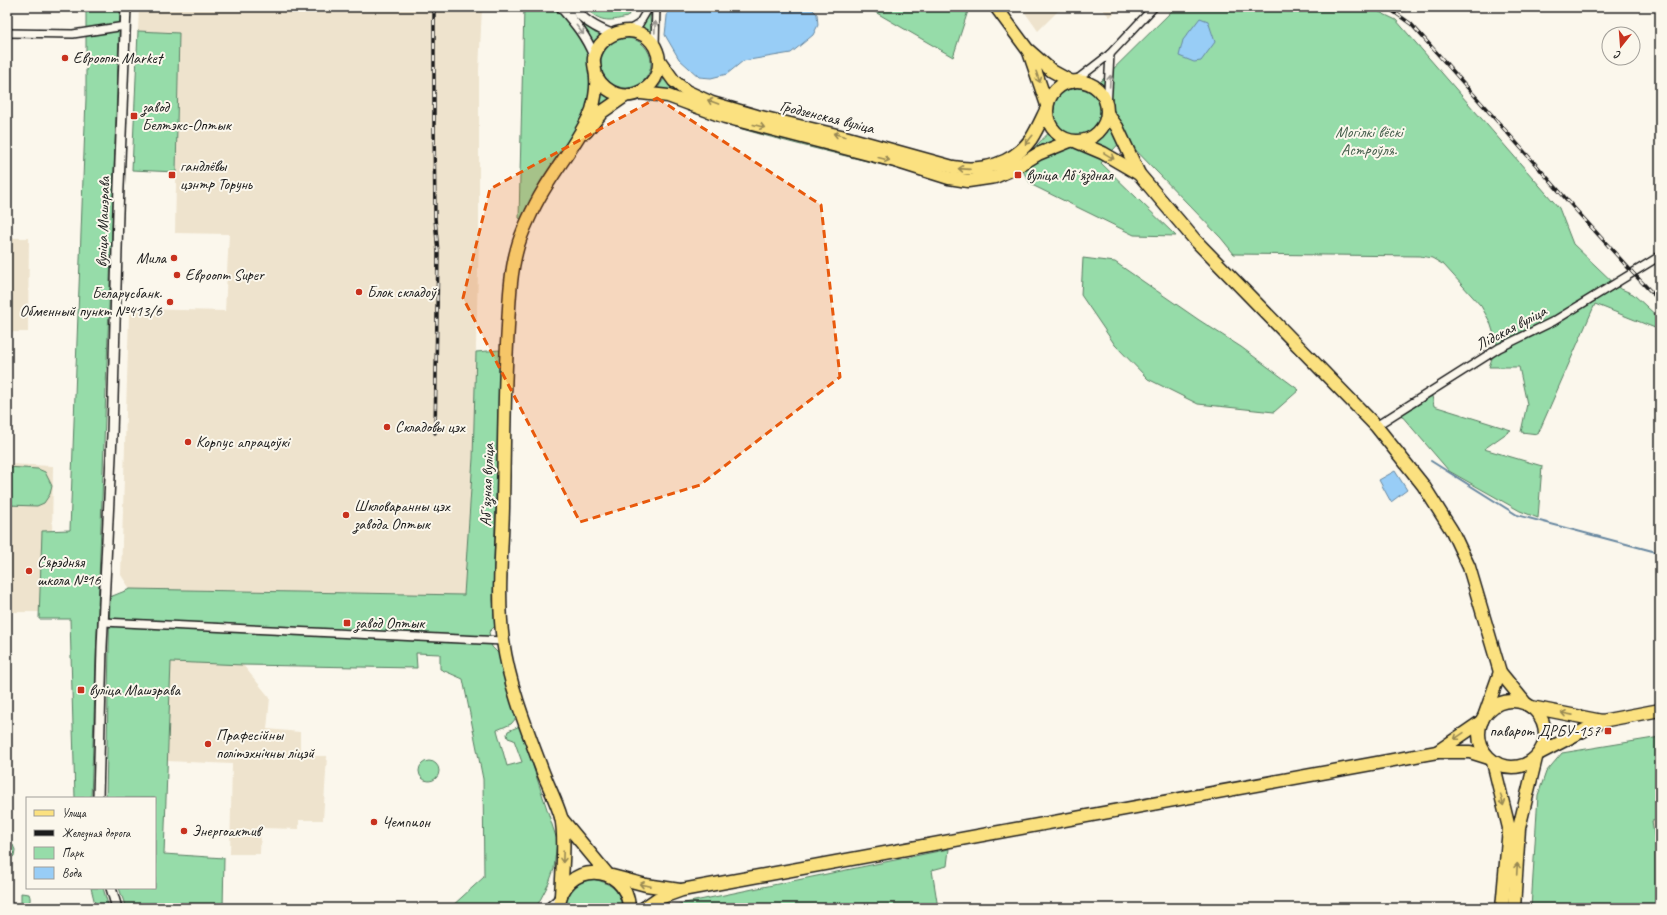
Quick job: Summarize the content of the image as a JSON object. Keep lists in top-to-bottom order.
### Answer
{
  "streets": {
    "main road": ["Гродзенская вуліца", "Абʼязная вуліца"],
    "street": ["вуліца Машэрава", "Лідская вуліца"]
  },
  "crossings": [
    ["Гродзенская вуліца", "Абʼязная вуліца"]
  ],
  "parks": ["Могілкі вёскі Астроўля."],
  "places": {
    "other": [
      "Евроопт Market",
      "Мила",
      "Евроопт Super",
      "Блок складоў",
      "Беларусбанк. Обменный пункт №413/6",
      "Складовы цэх",
      "Корпус апрацоўкі",
      "Шкловаранны цэх завода Оптык",
      "Сярэдняя школа №16",
      "Прафесійны політэхнічны ліцэй",
      "Чемпион",
      "Энергоактив"
    ],
    "transit": [
      "завод Белтэкс-Оптык",
      "гандлёвы цэнтр Торунь",
      "вуліца Абʼяздная",
      "завод Оптык",
      "вуліца Машэрава",
      "паварот ДРБУ-157"
    ]
  },
  "legend": [
    "Улица",
    "Железная дорога",
    "Парк",
    "Вода"
  ],
  "north": "bottom"
}
